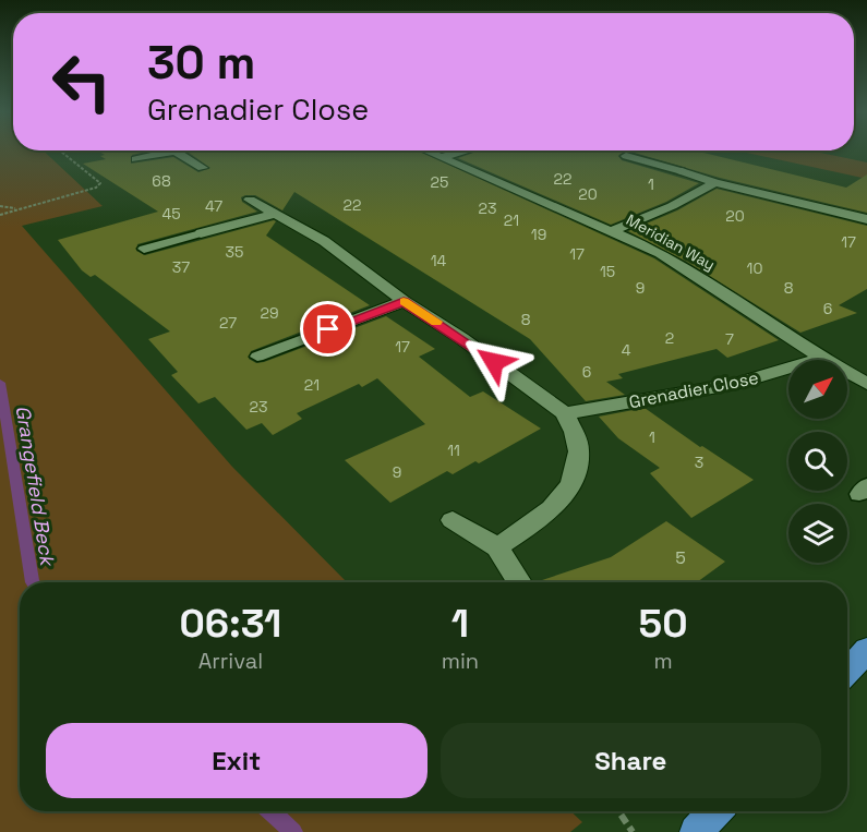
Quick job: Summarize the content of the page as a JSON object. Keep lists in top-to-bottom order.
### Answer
{
  "streets": {
    "street": ["Meridian Way", "Grenadier Close"]
  },
  "crossings": [
    ["Meridian Way", "Grenadier Close"]
  ],
  "water": ["Grangefield Beck"],
  "house_numbers": [
    "22",
    "68",
    "25",
    "1",
    "20",
    "22",
    "47",
    "23",
    "45",
    "20",
    "21",
    "19",
    "17",
    "35",
    "17",
    "14",
    "37",
    "10",
    "15",
    "9",
    "8",
    "6",
    "29",
    "8",
    "27",
    "2",
    "7",
    "17",
    "4",
    "6",
    "21",
    "23",
    "1",
    "11",
    "3",
    "9",
    "5"
  ],
  "north": "top right",
  "page": {
    "turn": ["30 m", "Grenadier Close"],
    "eta": [
      "06:31",
      "Arrival",
      "1",
      "min",
      "50",
      "m"
    ],
    "buttons": ["Exit", "Share"]
  }
}
